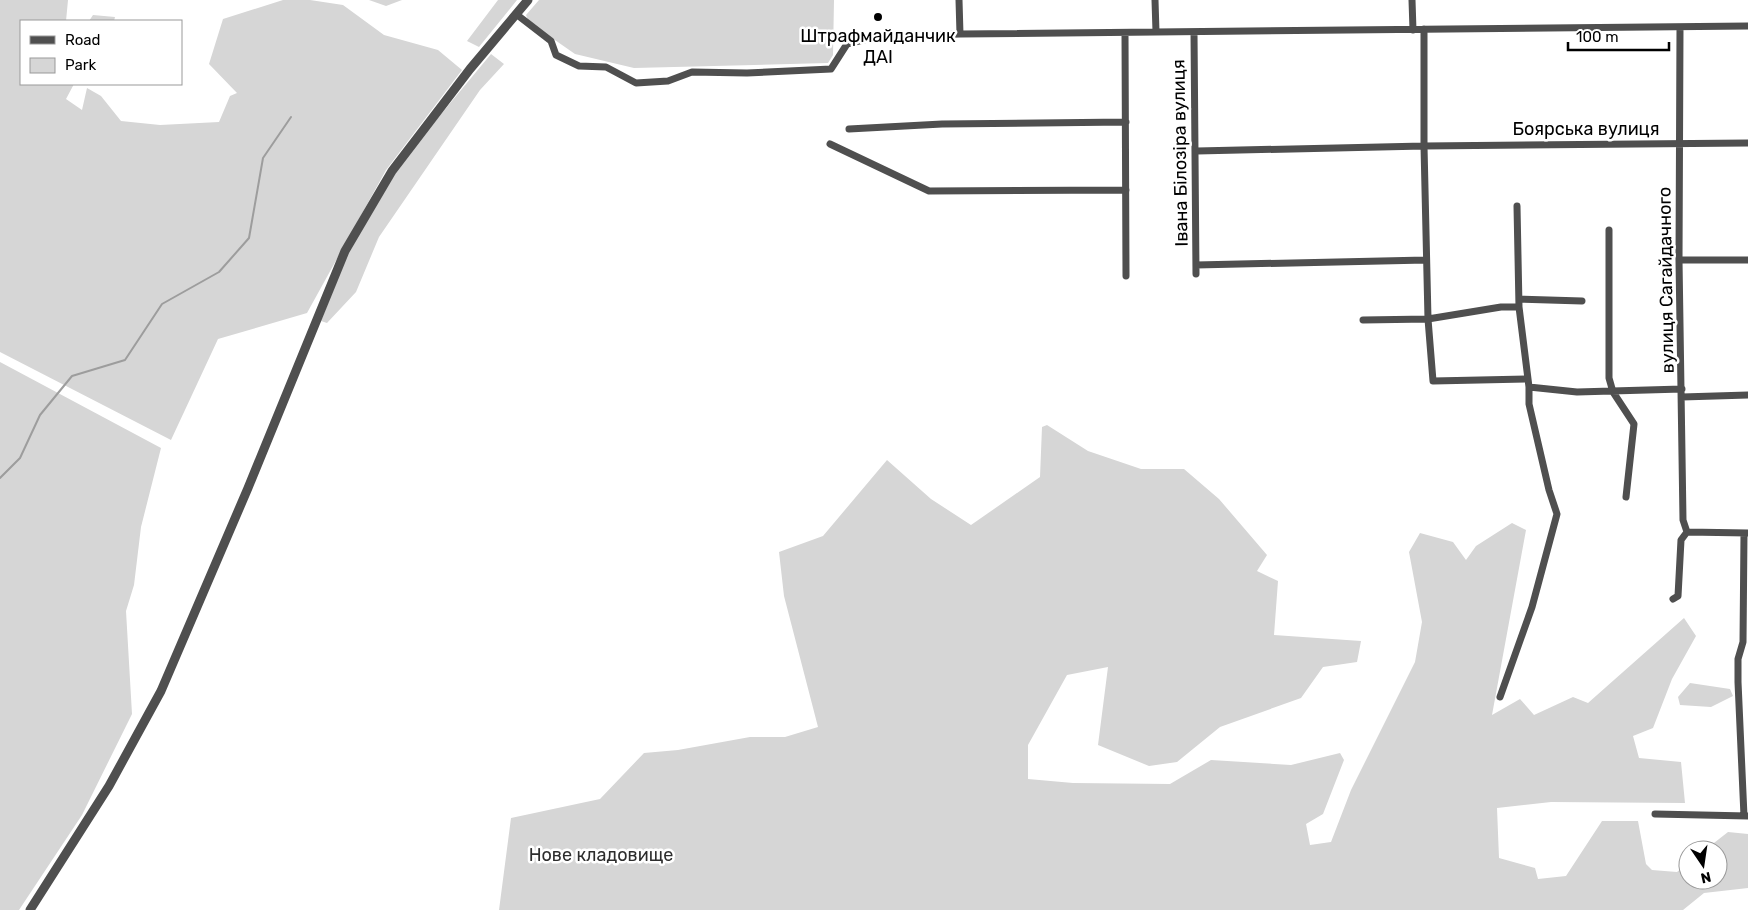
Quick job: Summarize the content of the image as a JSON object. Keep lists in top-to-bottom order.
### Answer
{
  "streets": {
    "street": ["Боярська вулиця", "Івана Білозіра вулиця", "вулиця Сагайдачного"]
  },
  "crossings": [
    ["Боярська вулиця", "Івана Білозіра вулиця"],
    ["Боярська вулиця", "вулиця Сагайдачного"]
  ],
  "parks": ["Нове кладовище"],
  "places": ["Штрафмайданчик ДАІ"],
  "legend": ["Road", "Park"],
  "scale_bar": "100 m",
  "north": "bottom"
}
